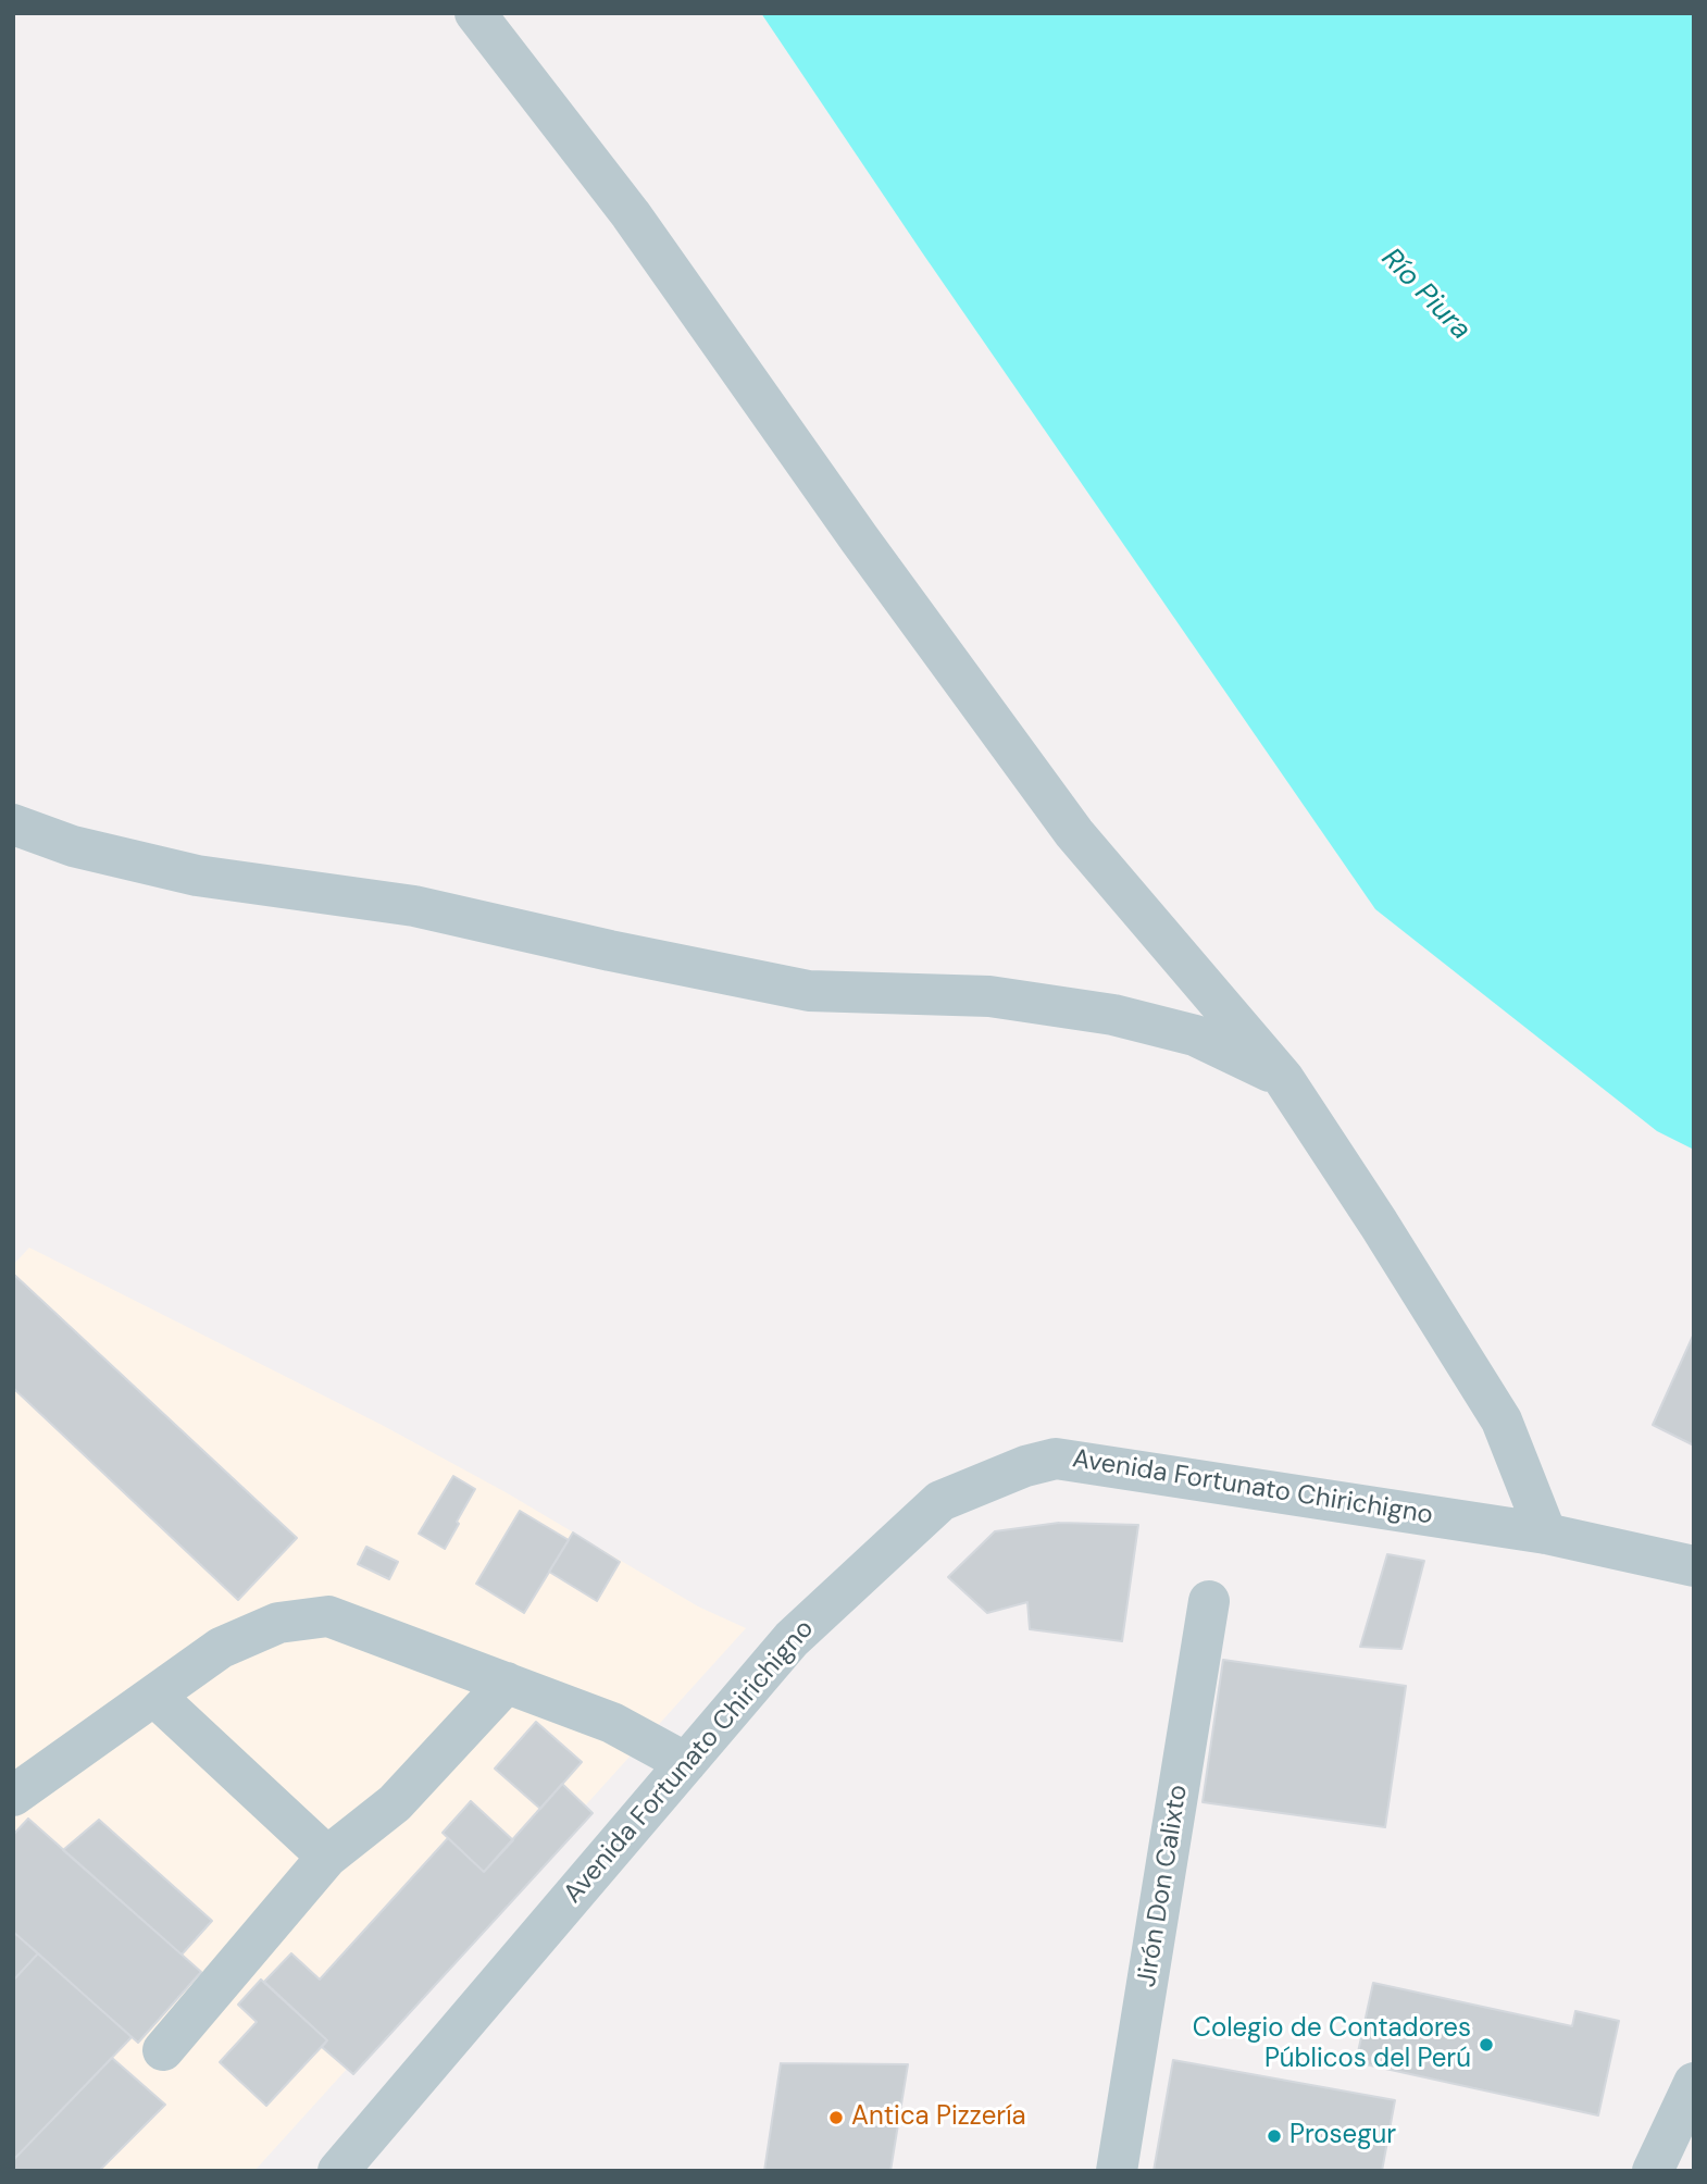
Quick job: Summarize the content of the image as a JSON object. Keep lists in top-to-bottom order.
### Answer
{
  "streets": {
    "street": ["Avenida Fortunato Chirichigno", "Jirón Don Calixto"]
  },
  "water": ["Río Piura"],
  "places": ["Colegio de Contadores Públicos del Perú", "Antica Pizzería", "Prosegur"]
}
